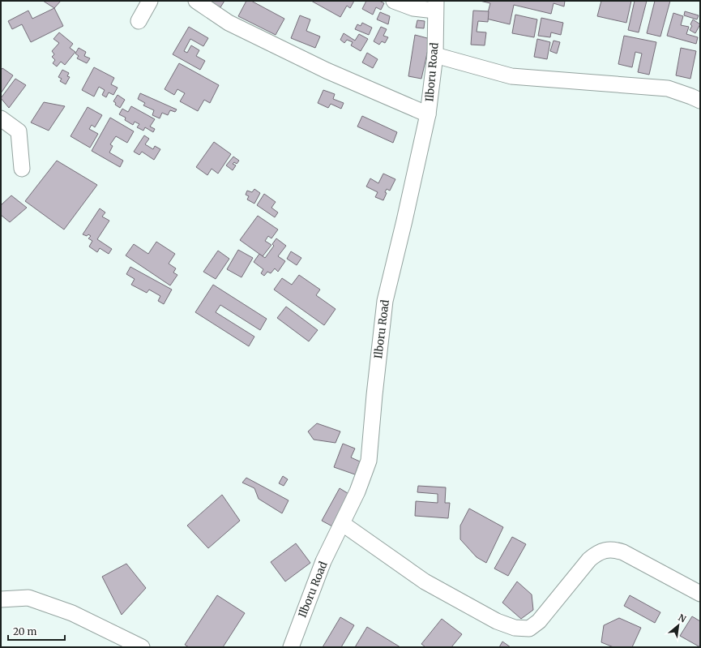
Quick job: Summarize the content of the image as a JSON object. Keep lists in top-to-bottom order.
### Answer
{
  "streets": {
    "street": ["Ilboru Road"]
  },
  "scale_bar": "20 m",
  "north": "top right"
}
